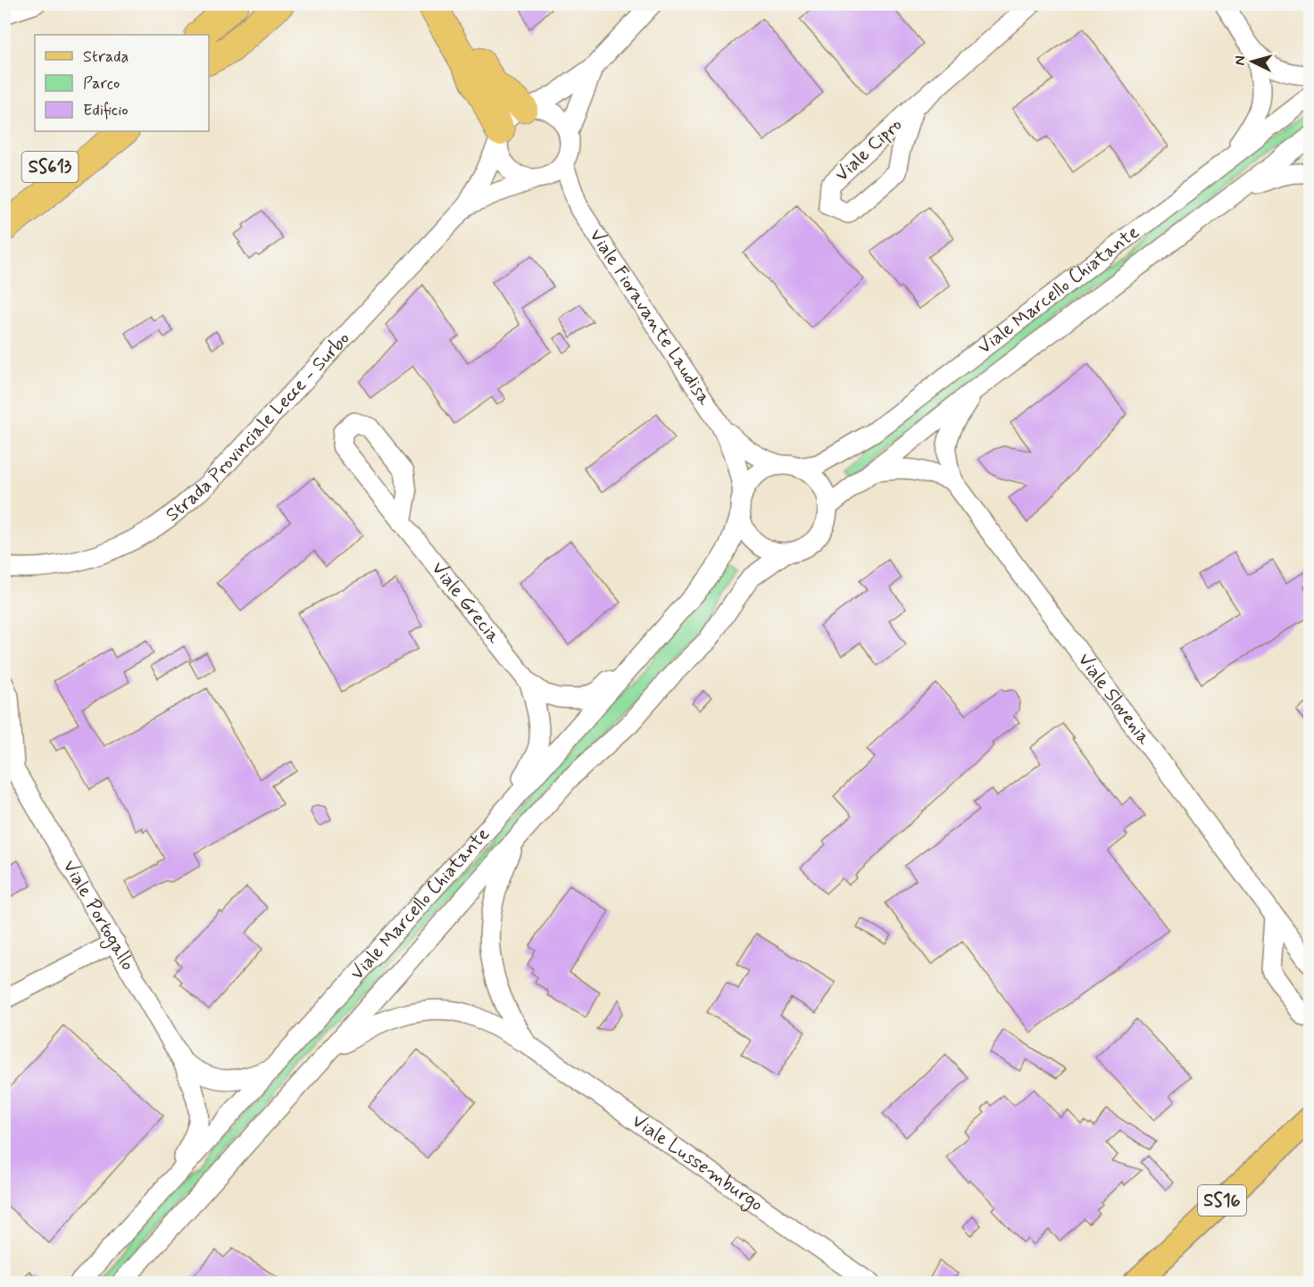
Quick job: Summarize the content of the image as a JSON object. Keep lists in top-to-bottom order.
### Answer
{
  "streets": {
    "highway": ["SS613"],
    "main road": ["SS16"],
    "street": [
      "Viale Cipro",
      "Viale Marcello Chiatante",
      "Viale Fioravante Laudisa",
      "Strada Provinciale Lecce - Surbo",
      "Viale Grecia",
      "Viale Slovenia",
      "Viale Portogallo",
      "Viale Lussemburgo"
    ]
  },
  "crossings": [
    ["Viale Marcello Chiatante", "Viale Fioravante Laudisa"],
    ["Viale Marcello Chiatante", "Viale Grecia"],
    ["Viale Marcello Chiatante", "Viale Slovenia"],
    ["Viale Marcello Chiatante", "Viale Portogallo"],
    ["Viale Marcello Chiatante", "Viale Lussemburgo"],
    ["Viale Fioravante Laudisa", "Strada Provinciale Lecce - Surbo"]
  ],
  "legend": ["Strada", "Parco", "Edificio"],
  "north": "left"
}
